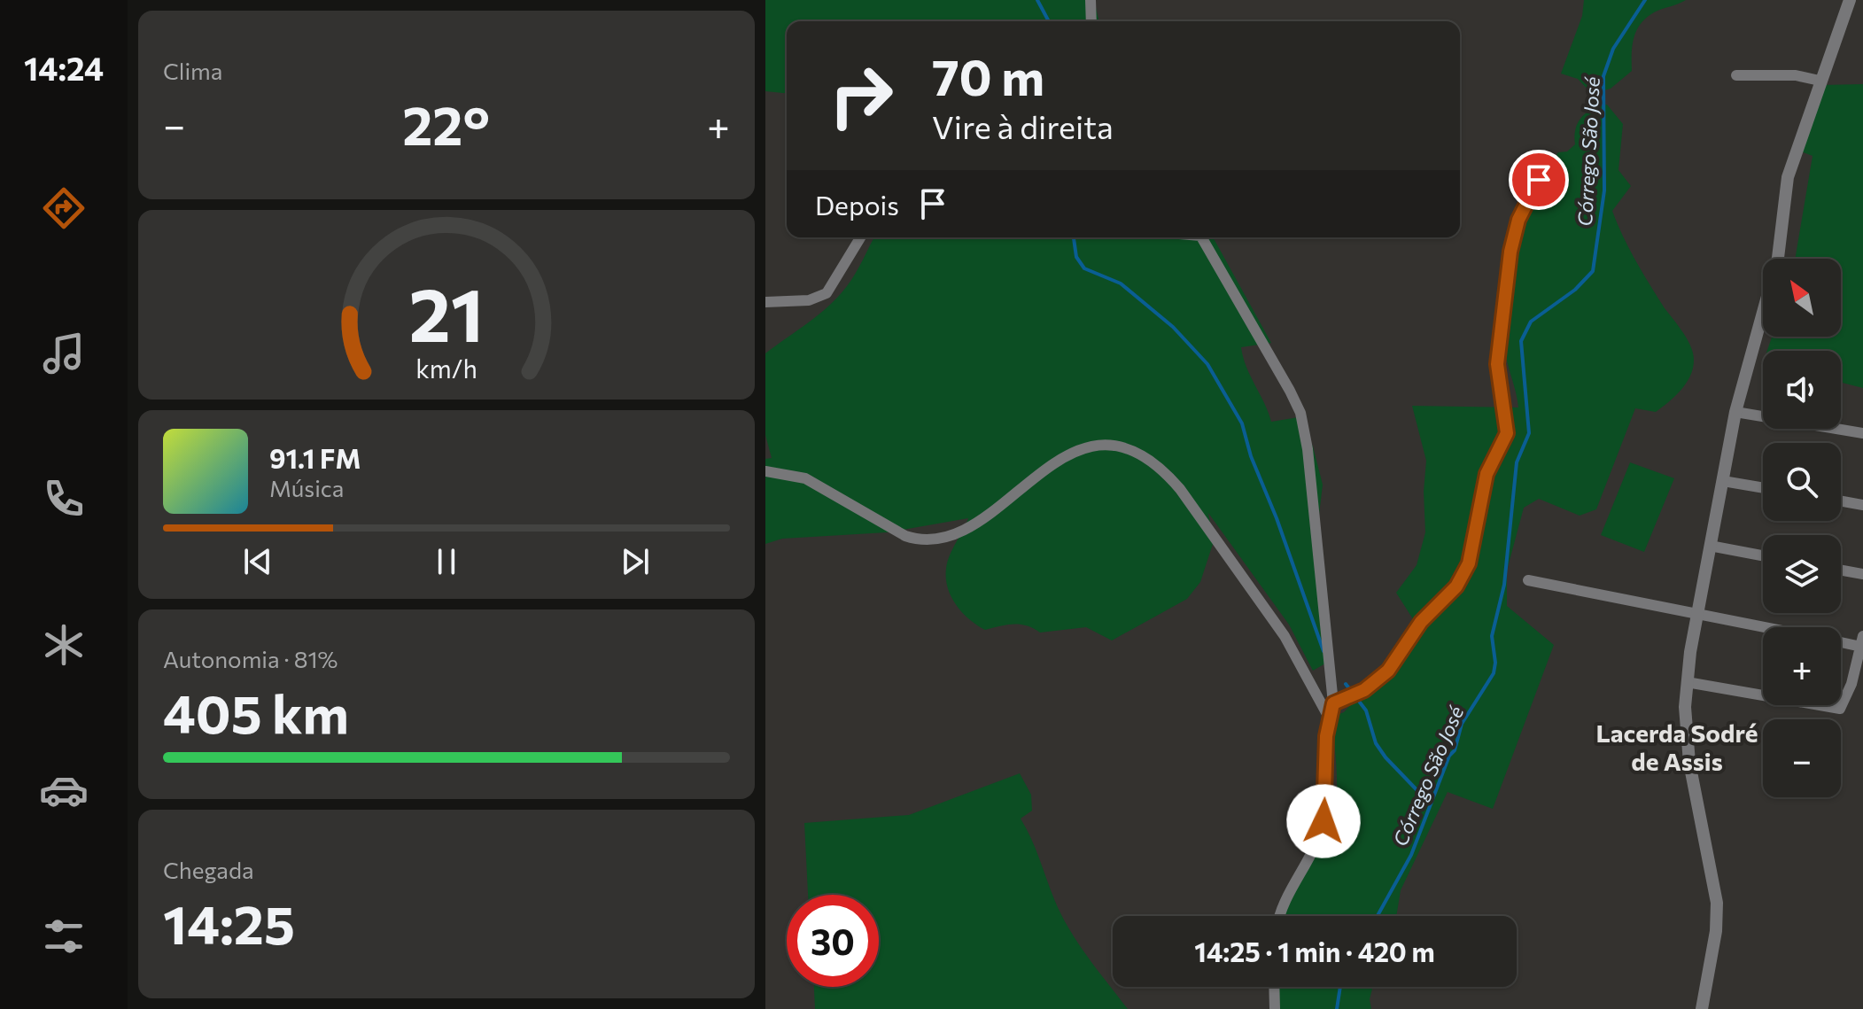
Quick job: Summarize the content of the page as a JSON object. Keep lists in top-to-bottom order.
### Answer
{
  "districts": ["Lacerda Sodré de Assis"],
  "water": ["Córrego São José"],
  "north": "top left",
  "page": {
    "tabs": "14:24",
    "tile": [
      "Clima",
      ["Autonomia · 81%", "405 km"],
      ["Chegada", "14:25"]
    ],
    "turn": ["70 m", "Vire à direita"],
    "heat": ["−", "22°", "+"],
    "then": "Depois",
    "map_buttons": ["+", "−"],
    "song": ["91.1 FM", "Música"],
    "limit": "30",
    "trip": "14:25 · 1 min · 420 m",
    "gauge": ["21", "km/h"]
  }
}
